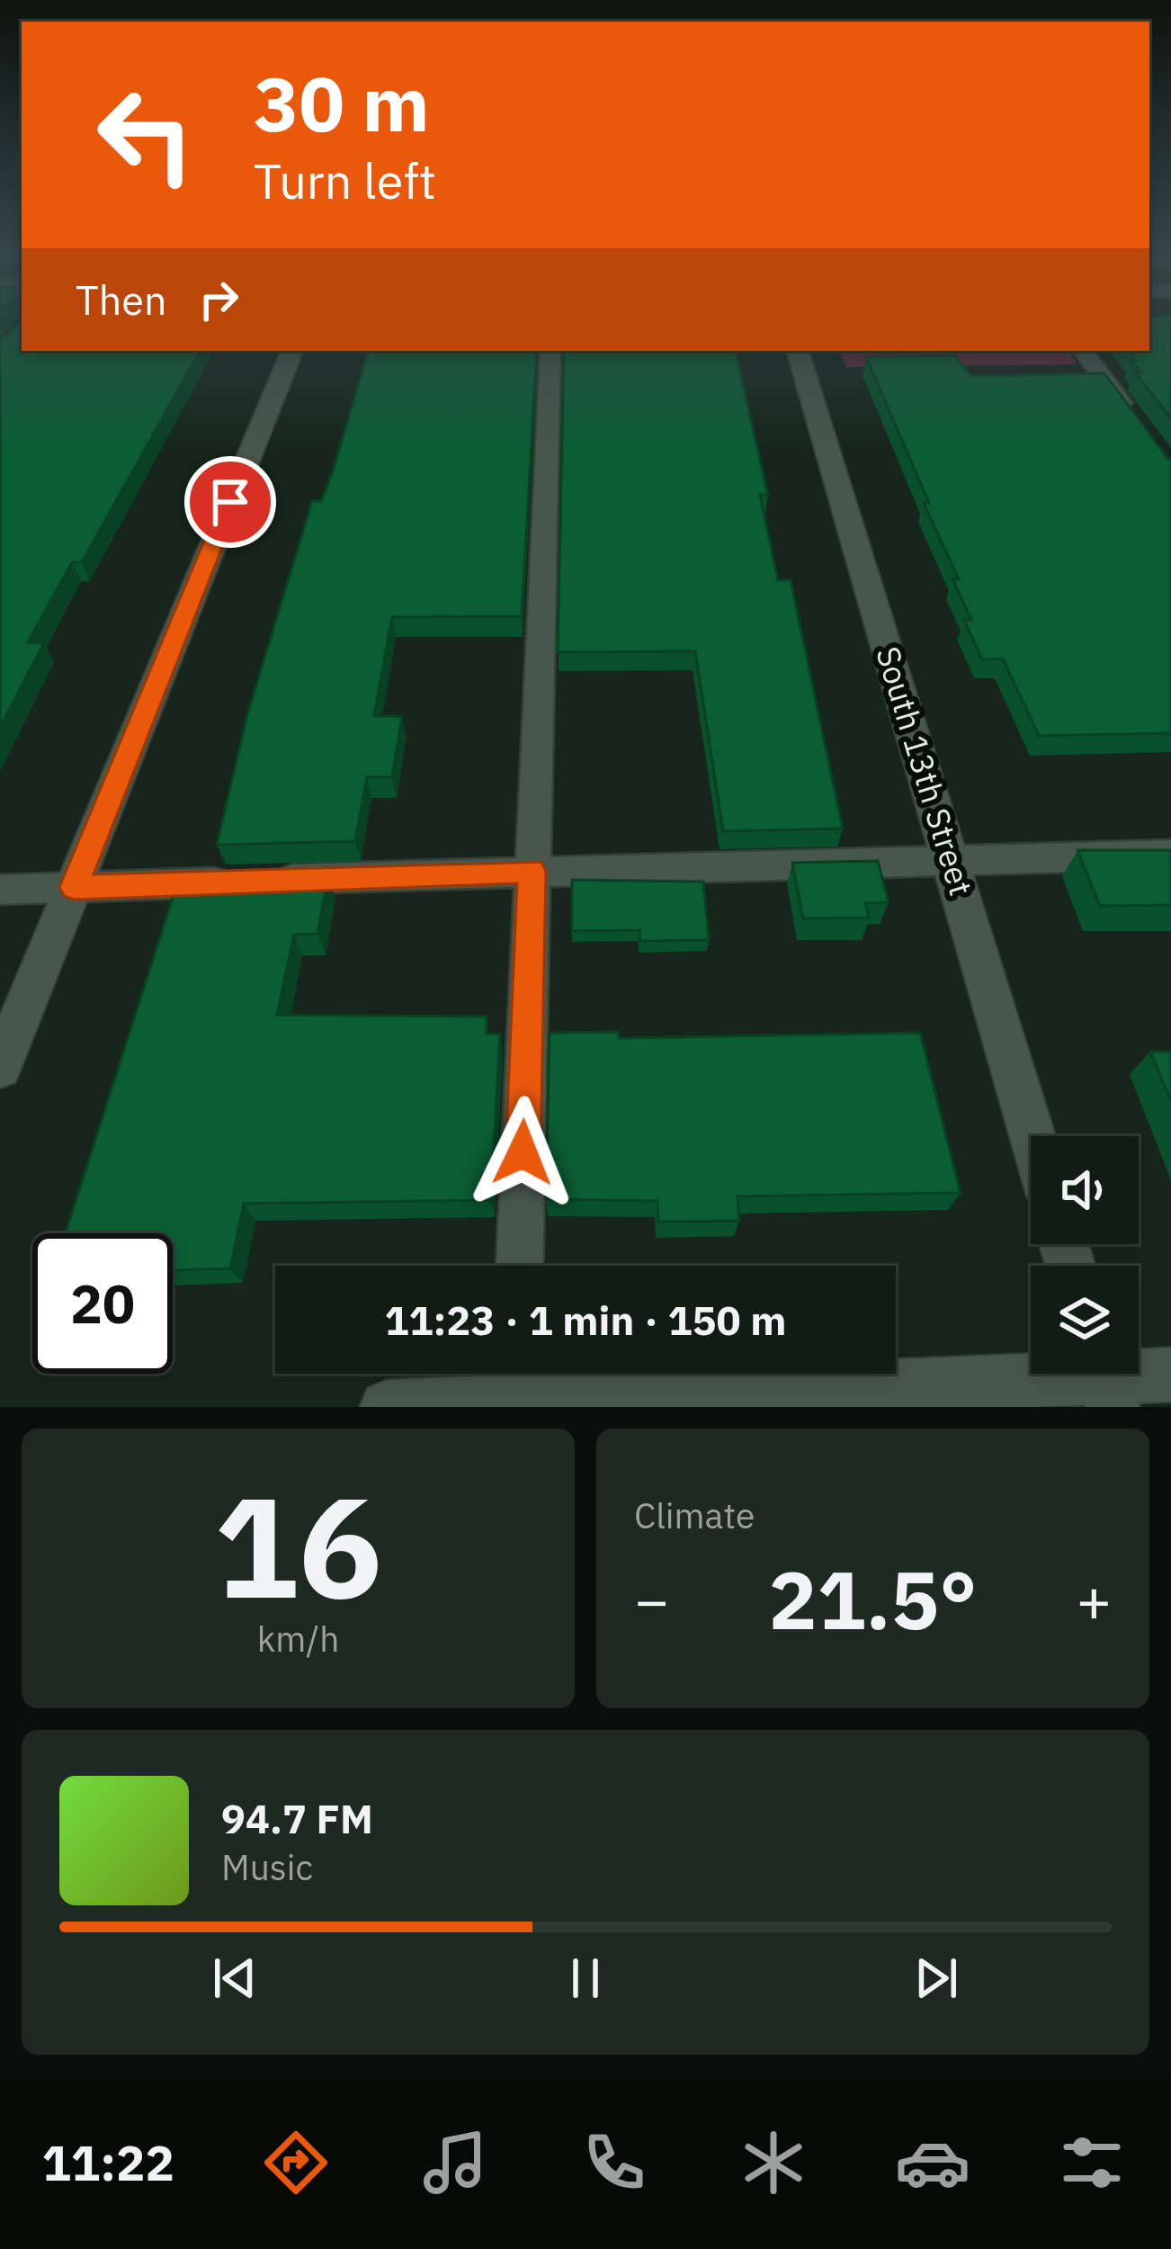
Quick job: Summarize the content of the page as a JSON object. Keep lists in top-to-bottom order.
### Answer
{
  "streets": {
    "street": ["South 13th Street"]
  },
  "page": {
    "turn": ["30 m", "Turn left"],
    "then": "Then",
    "limit": "20",
    "trip": "11:23 · 1 min · 150 m",
    "tile": [
      ["16", "km/h"],
      "Climate"
    ],
    "heat": ["−", "21.5°", "+"],
    "song": ["94.7 FM", "Music"],
    "tabs": "11:22"
  }
}
